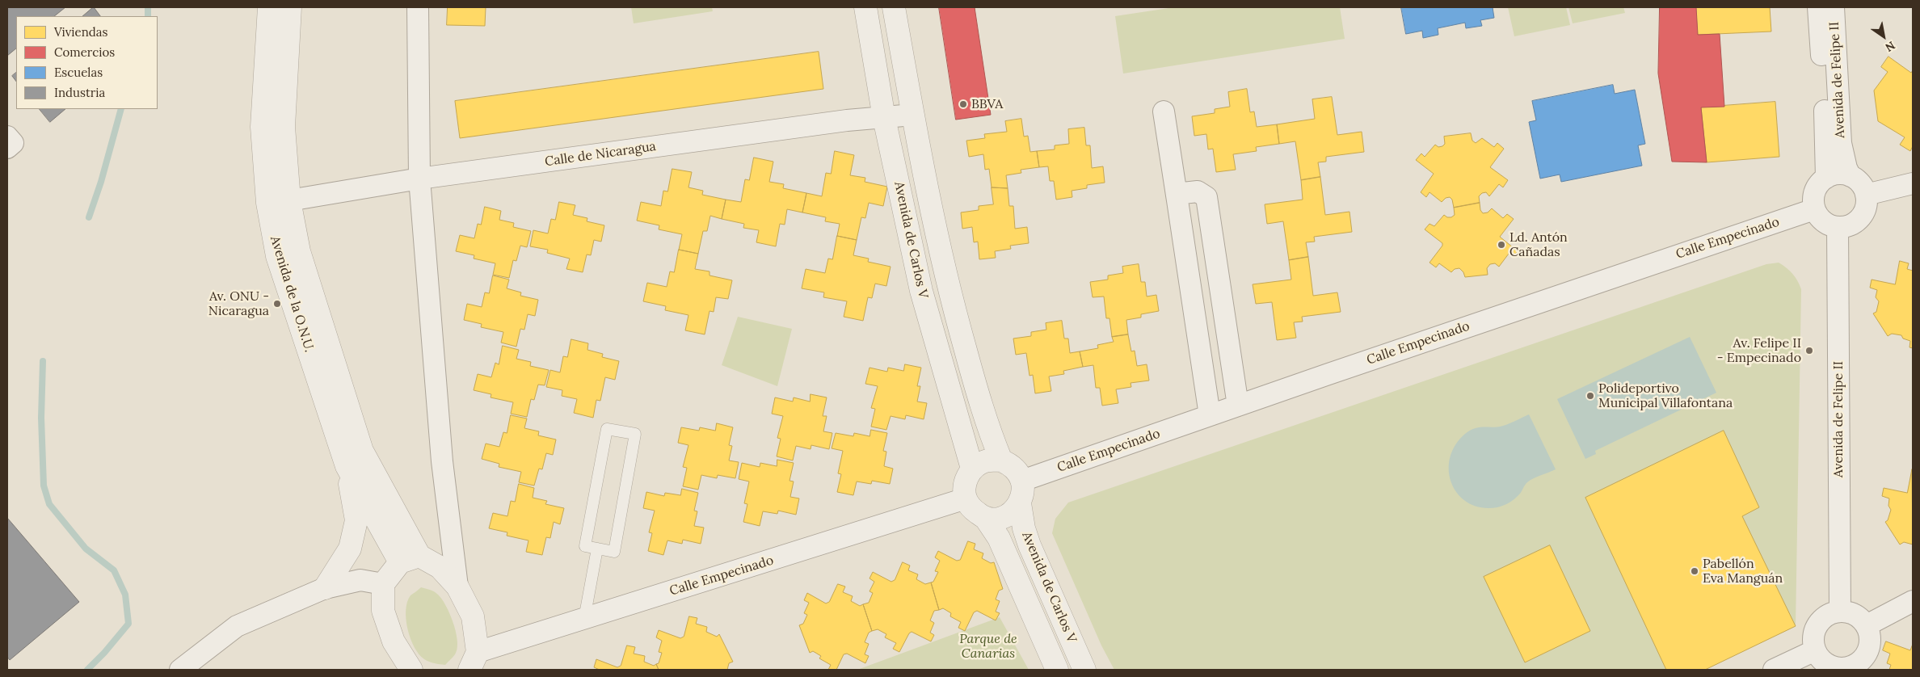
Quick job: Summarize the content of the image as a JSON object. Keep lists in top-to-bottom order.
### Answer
{
  "streets": {
    "street": [
      "Avenida de Felipe II",
      "Calle de Nicaragua",
      "Calle Empecinado",
      "Avenida de Carlos V",
      "Avenida de la O.N.U."
    ]
  },
  "crossings": [
    ["Avenida de Felipe II", "Calle Empecinado"],
    ["Calle de Nicaragua", "Avenida de Carlos V"],
    ["Calle de Nicaragua", "Avenida de la O.N.U."],
    ["Calle Empecinado", "Avenida de Carlos V"]
  ],
  "parks": ["Parque de Canarias"],
  "places": [
    "BBVA",
    "Ld. Antón Cañadas",
    "Av. ONU - Nicaragua",
    "Av. Felipe II - Empecinado",
    "Polideportivo Municipal Villafontana",
    "Pabellón Eva Manguán"
  ],
  "legend": [
    "Viviendas",
    "Comercios",
    "Escuelas",
    "Industria"
  ],
  "north": "bottom right"
}
